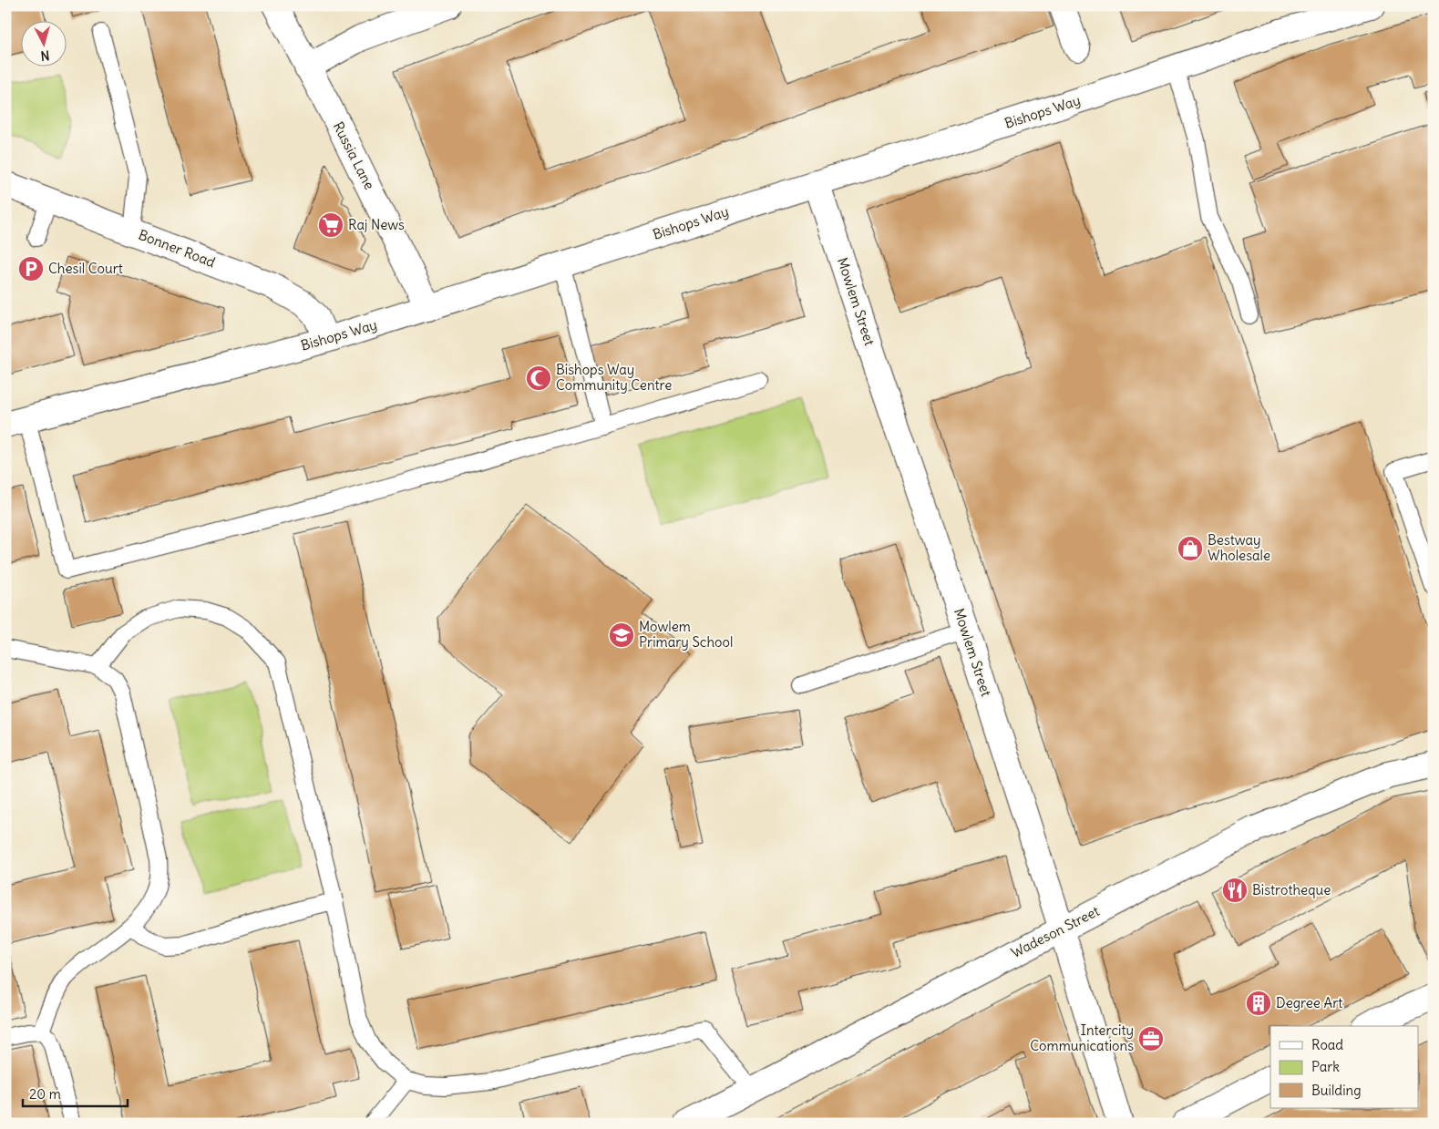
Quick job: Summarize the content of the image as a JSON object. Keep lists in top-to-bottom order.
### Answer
{
  "streets": {
    "street": [
      "Bishops Way",
      "Russia Lane",
      "Bonner Road",
      "Mowlem Street",
      "Wadeson Street"
    ]
  },
  "crossings": [
    ["Bishops Way", "Russia Lane"],
    ["Bishops Way", "Bonner Road"],
    ["Bishops Way", "Mowlem Street"],
    ["Mowlem Street", "Wadeson Street"]
  ],
  "places": {
    "supermarket": ["Raj News"],
    "parking": ["Chesil Court"],
    "mosque": ["Bishops Way Community Centre"],
    "shop": ["Bestway Wholesale"],
    "school or university": ["Mowlem Primary School"],
    "restaurant": ["Bistrotheque"],
    "building": ["Degree Art"],
    "office": ["Intercity Communications"]
  },
  "legend": ["Road", "Park", "Building"],
  "scale_bar": "20 m",
  "north": "bottom"
}
